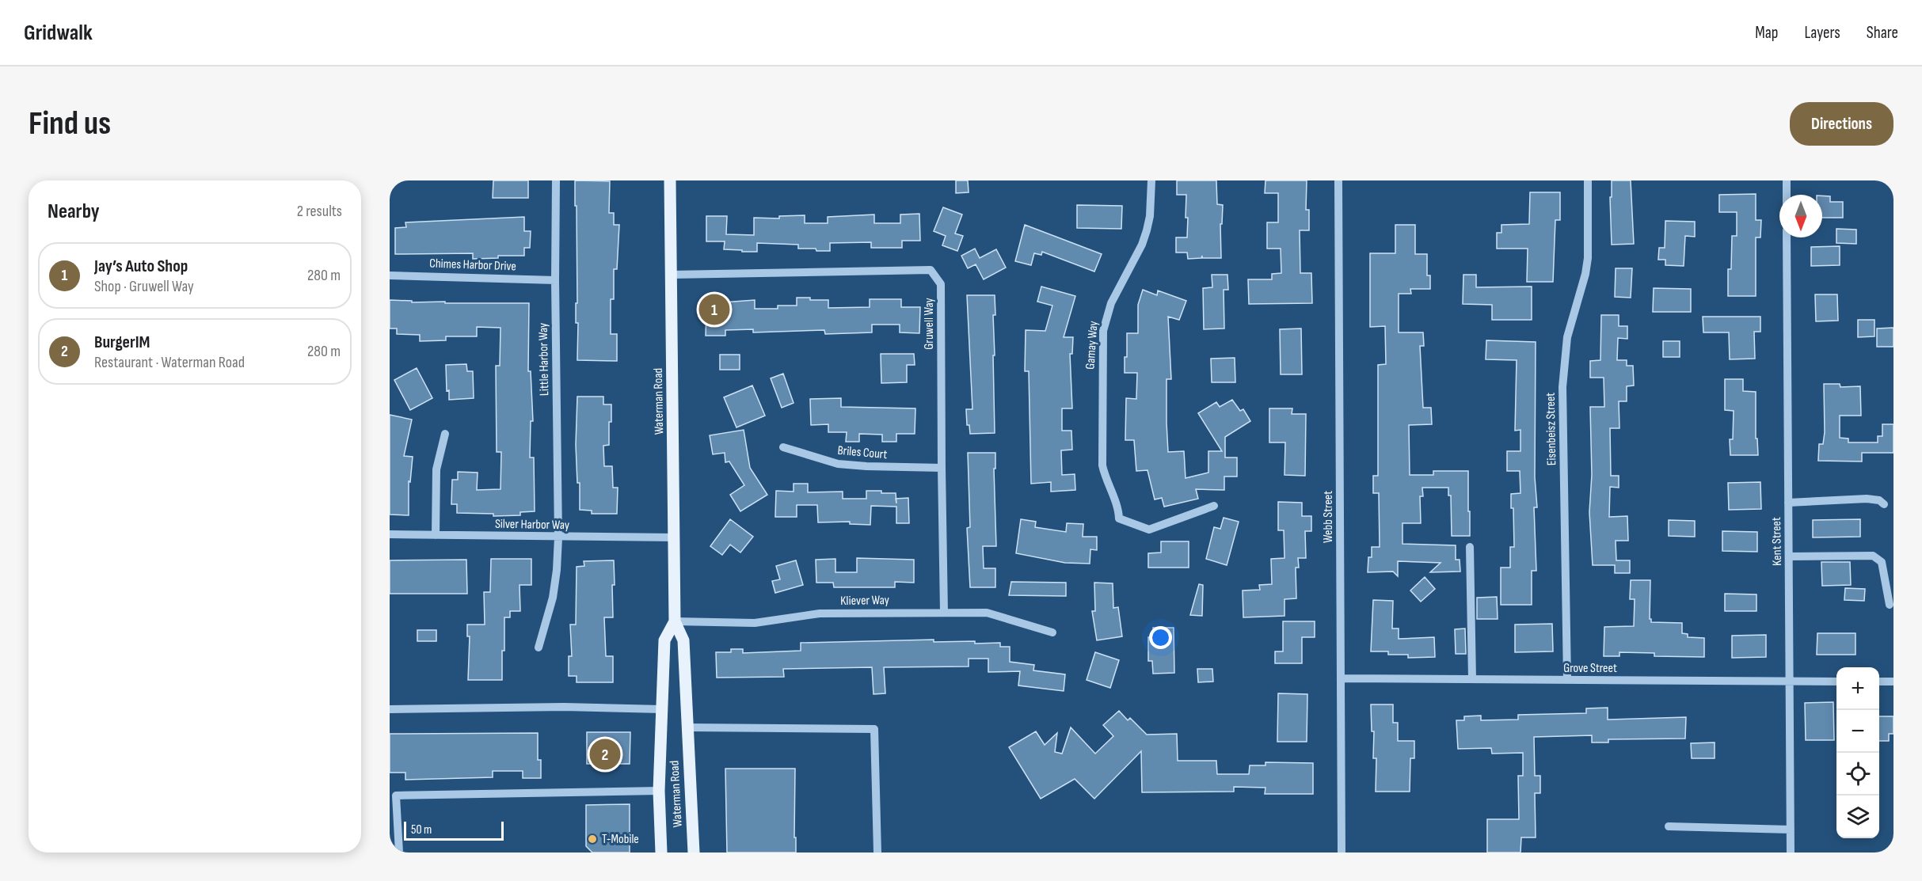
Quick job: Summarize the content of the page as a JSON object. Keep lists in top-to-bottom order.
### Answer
{
  "streets": {
    "main road": ["Waterman Road"],
    "street": [
      "Chimes Harbor Drive",
      "Gruwell Way",
      "Gamay Way",
      "Little Harbor Way",
      "Eisenbeisz Street",
      "Briles Court",
      "Webb Street",
      "Silver Harbor Way",
      "Kent Street",
      "Kliever Way",
      "Grove Street"
    ]
  },
  "crossings": [
    ["Chimes Harbor Drive", "Little Harbor Way"],
    ["Gruwell Way", "Waterman Road"],
    ["Gruwell Way", "Briles Court"],
    ["Gruwell Way", "Kliever Way"],
    ["Little Harbor Way", "Silver Harbor Way"],
    ["Waterman Road", "Silver Harbor Way"],
    ["Waterman Road", "Kliever Way"],
    ["Eisenbeisz Street", "Grove Street"],
    ["Webb Street", "Grove Street"],
    ["Kent Street", "Grove Street"]
  ],
  "places": ["T-Mobile"],
  "scale_bar": "50 m",
  "north": "bottom",
  "page": {
    "header": "Gridwalk",
    "nav": ["Map", "Layers", "Share"],
    "buttons": "Directions",
    "title": "Find us",
    "heading": ["Nearby", "2 results"],
    "list": [
      {
        "mark": "1",
        "name": "Jay’s Auto Shop",
        "note": "Shop · Gruwell Way",
        "value": "280 m"
      },
      {
        "mark": "2",
        "name": "BurgerIM",
        "note": "Restaurant · Waterman Road",
        "value": "280 m"
      }
    ],
    "pins": ["1", "2"],
    "map_buttons": ["+", "−"],
    "scale": "50 m"
  }
}
